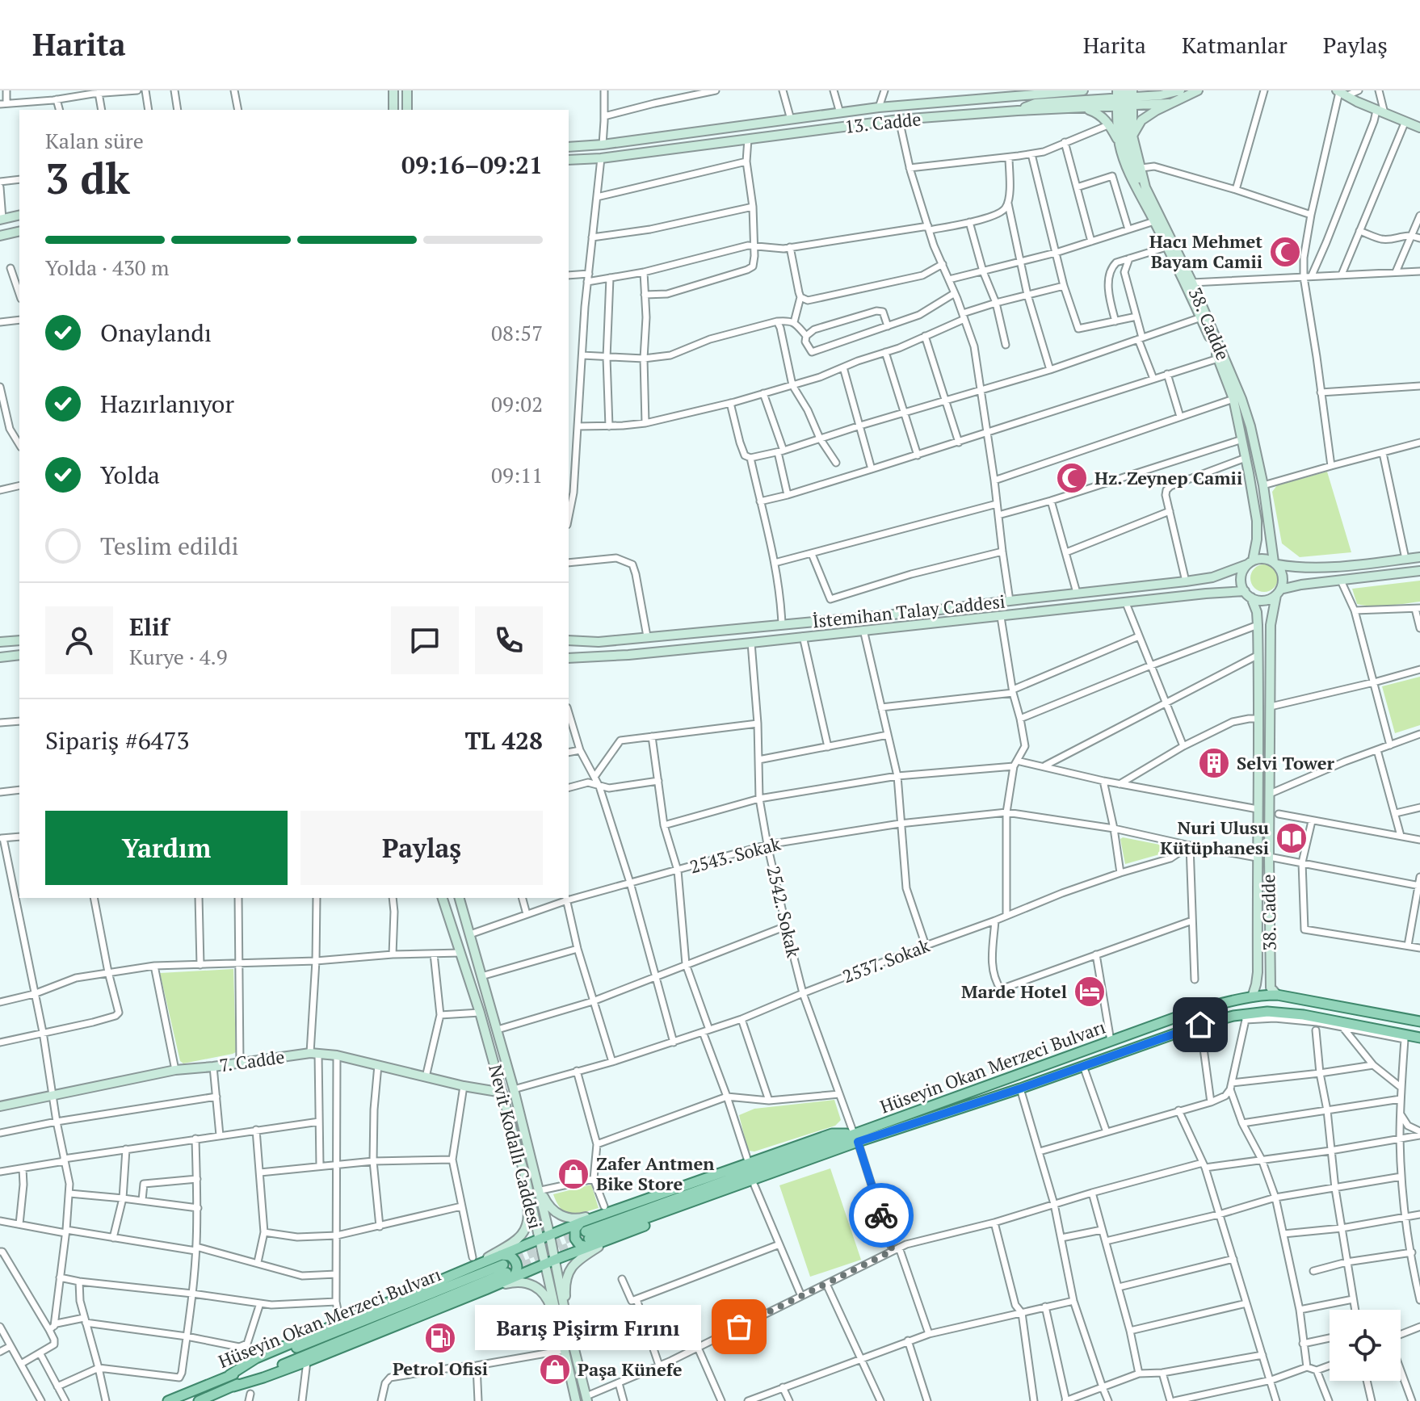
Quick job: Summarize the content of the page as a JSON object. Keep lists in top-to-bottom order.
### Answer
{
  "streets": {
    "main road": ["Hüseyin Okan Merzeci Bulvarı"],
    "street": [
      "13. Cadde",
      "38. Cadde",
      "İstemihan Talay Caddesi",
      "2543. Sokak",
      "2542. Sokak",
      "2537. Sokak",
      "7. Cadde",
      "Nevit Kodallı Caddesi"
    ]
  },
  "crossings": [
    ["13. Cadde", "38. Cadde"],
    ["38. Cadde", "İstemihan Talay Caddesi"],
    ["38. Cadde", "Hüseyin Okan Merzeci Bulvarı"],
    ["İstemihan Talay Caddesi", "2542. Sokak"],
    ["2543. Sokak", "2542. Sokak"],
    ["2543. Sokak", "2537. Sokak"],
    ["2543. Sokak", "Nevit Kodallı Caddesi"],
    ["2542. Sokak", "2537. Sokak"],
    ["2542. Sokak", "Hüseyin Okan Merzeci Bulvarı"],
    ["2537. Sokak", "Nevit Kodallı Caddesi"],
    ["7. Cadde", "Nevit Kodallı Caddesi"]
  ],
  "places": {
    "mosque": ["Hacı Mehmet Bayam Camii", "Hz. Zeynep Camii"],
    "building": ["Selvi Tower"],
    "library": ["Nuri Ulusu Kütüphanesi"],
    "hotel": ["Marde Hotel"],
    "shop": ["Zafer Antmen Bike Store", "Paşa Künefe"],
    "other": ["Barış Pişirm Fırını"],
    "fuel station": ["Petrol Ofisi"]
  },
  "page": {
    "header": "Harita",
    "nav": ["Harita", "Katmanlar", "Paylaş"],
    "heading": ["3 dk", "Kalan süre", "09:16–09:21"],
    "panel": [
      "Elif",
      "Kurye · 4.9",
      "Sipariş #6473",
      "TL 428"
    ],
    "bar": "Yolda · 430 m",
    "list": [
      ["Onaylandı", "08:57"],
      ["Hazırlanıyor", "09:02"],
      ["Yolda", "09:11"],
      "Teslim edildi"
    ],
    "buttons": ["Yardım", "Paylaş"],
    "bubble": "Barış Pişirm Fırını"
  }
}
